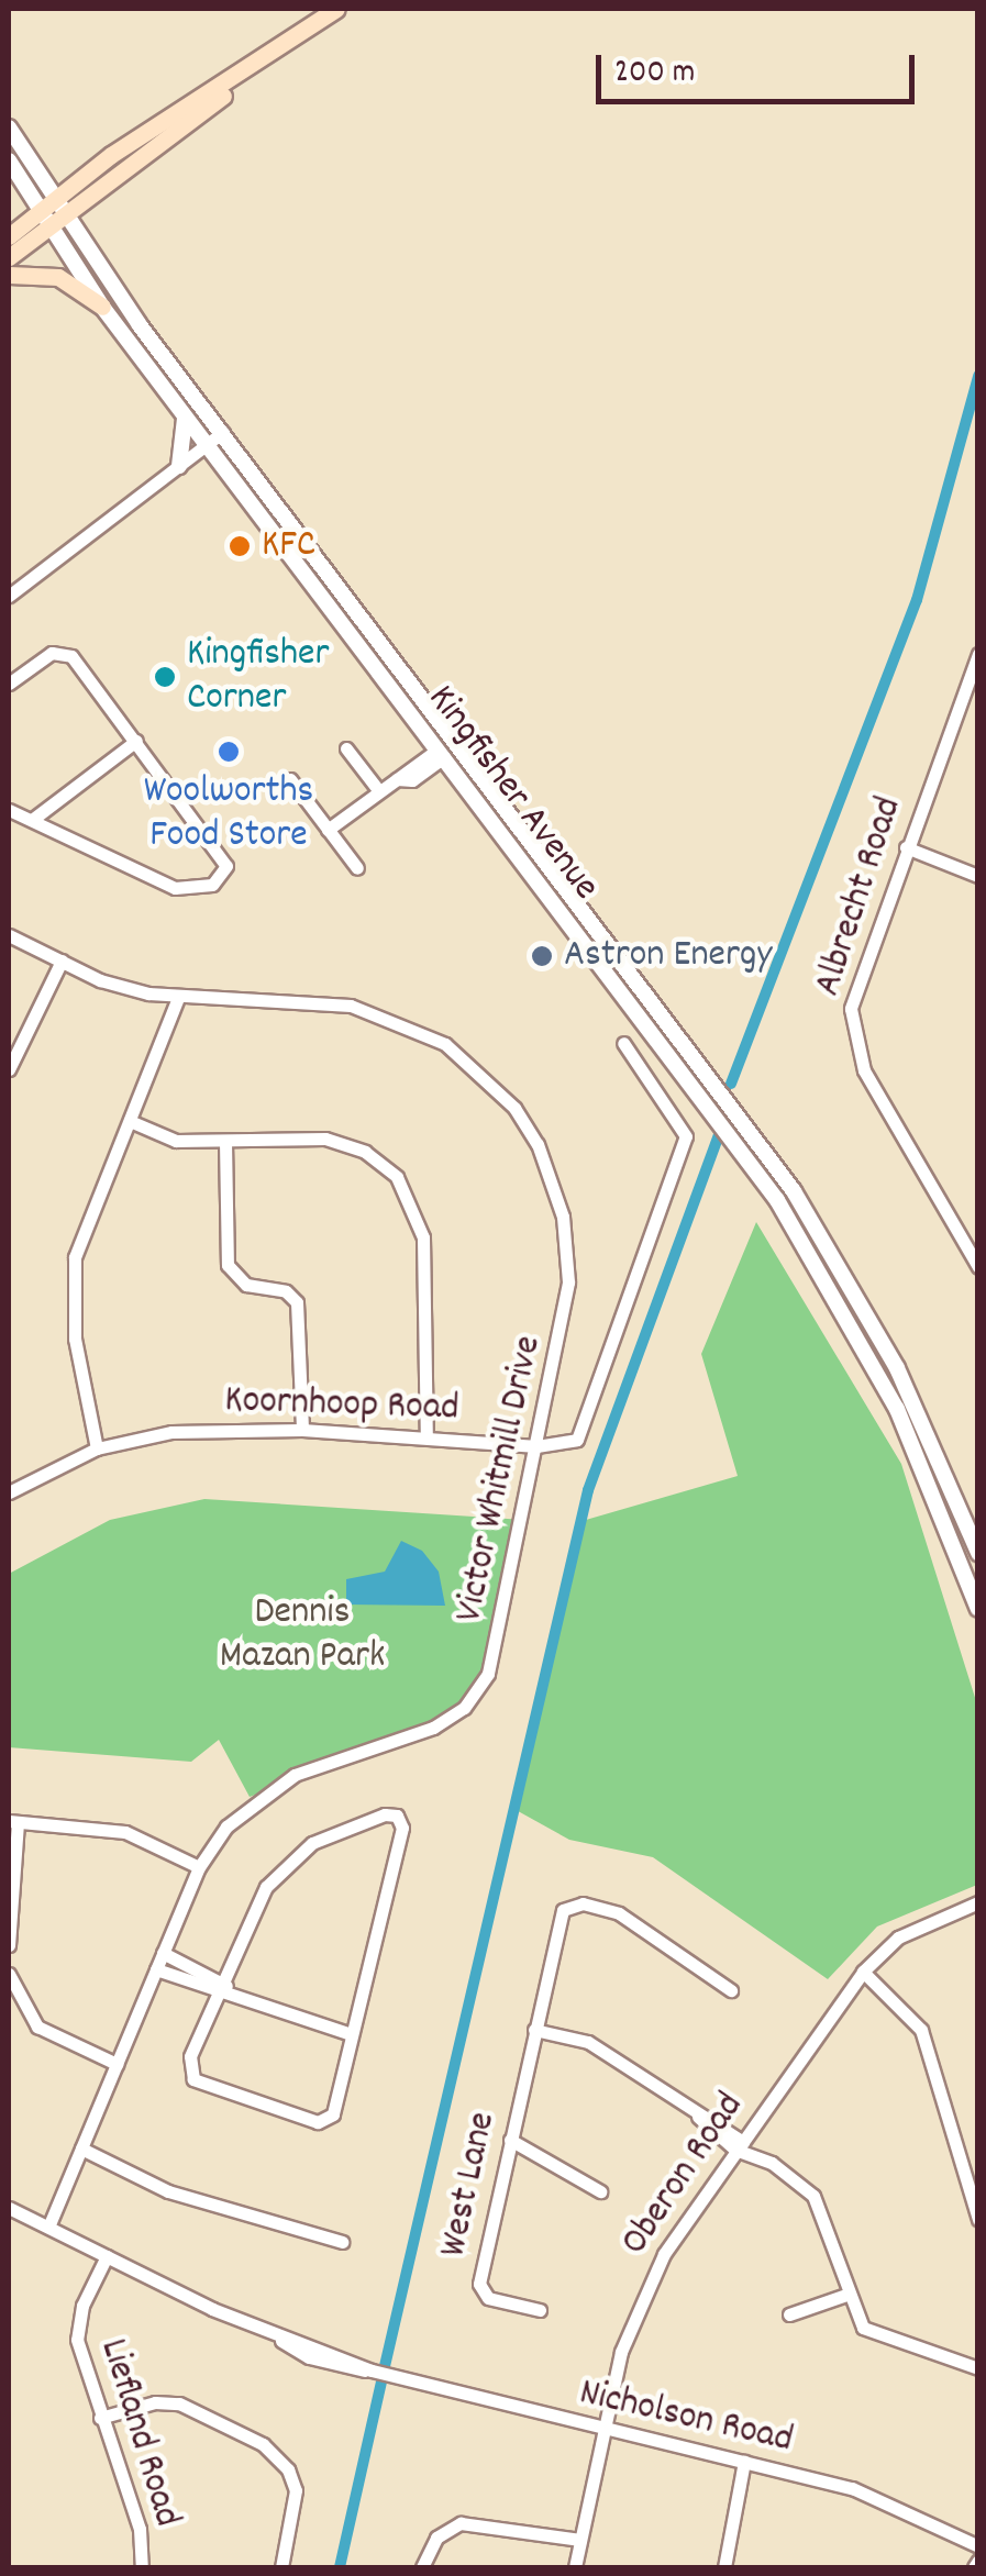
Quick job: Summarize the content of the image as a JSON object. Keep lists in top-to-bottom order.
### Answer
{
  "streets": {
    "street": [
      "Kingfisher Avenue",
      "Albrecht Road",
      "Koornhoop Road",
      "Victor Whitmill Drive",
      "Oberon Road",
      "West Lane",
      "Nicholson Road",
      "Liefland Road"
    ]
  },
  "crossings": [
    ["Koornhoop Road", "Victor Whitmill Drive"],
    ["Victor Whitmill Drive", "Nicholson Road"],
    ["Oberon Road", "Nicholson Road"],
    ["Nicholson Road", "Liefland Road"]
  ],
  "parks": ["Dennis Mazan Park"],
  "places": [
    "KFC",
    "Kingfisher Corner",
    "Woolworths Food Store",
    "Astron Energy"
  ],
  "scale_bar": "200 m"
}
